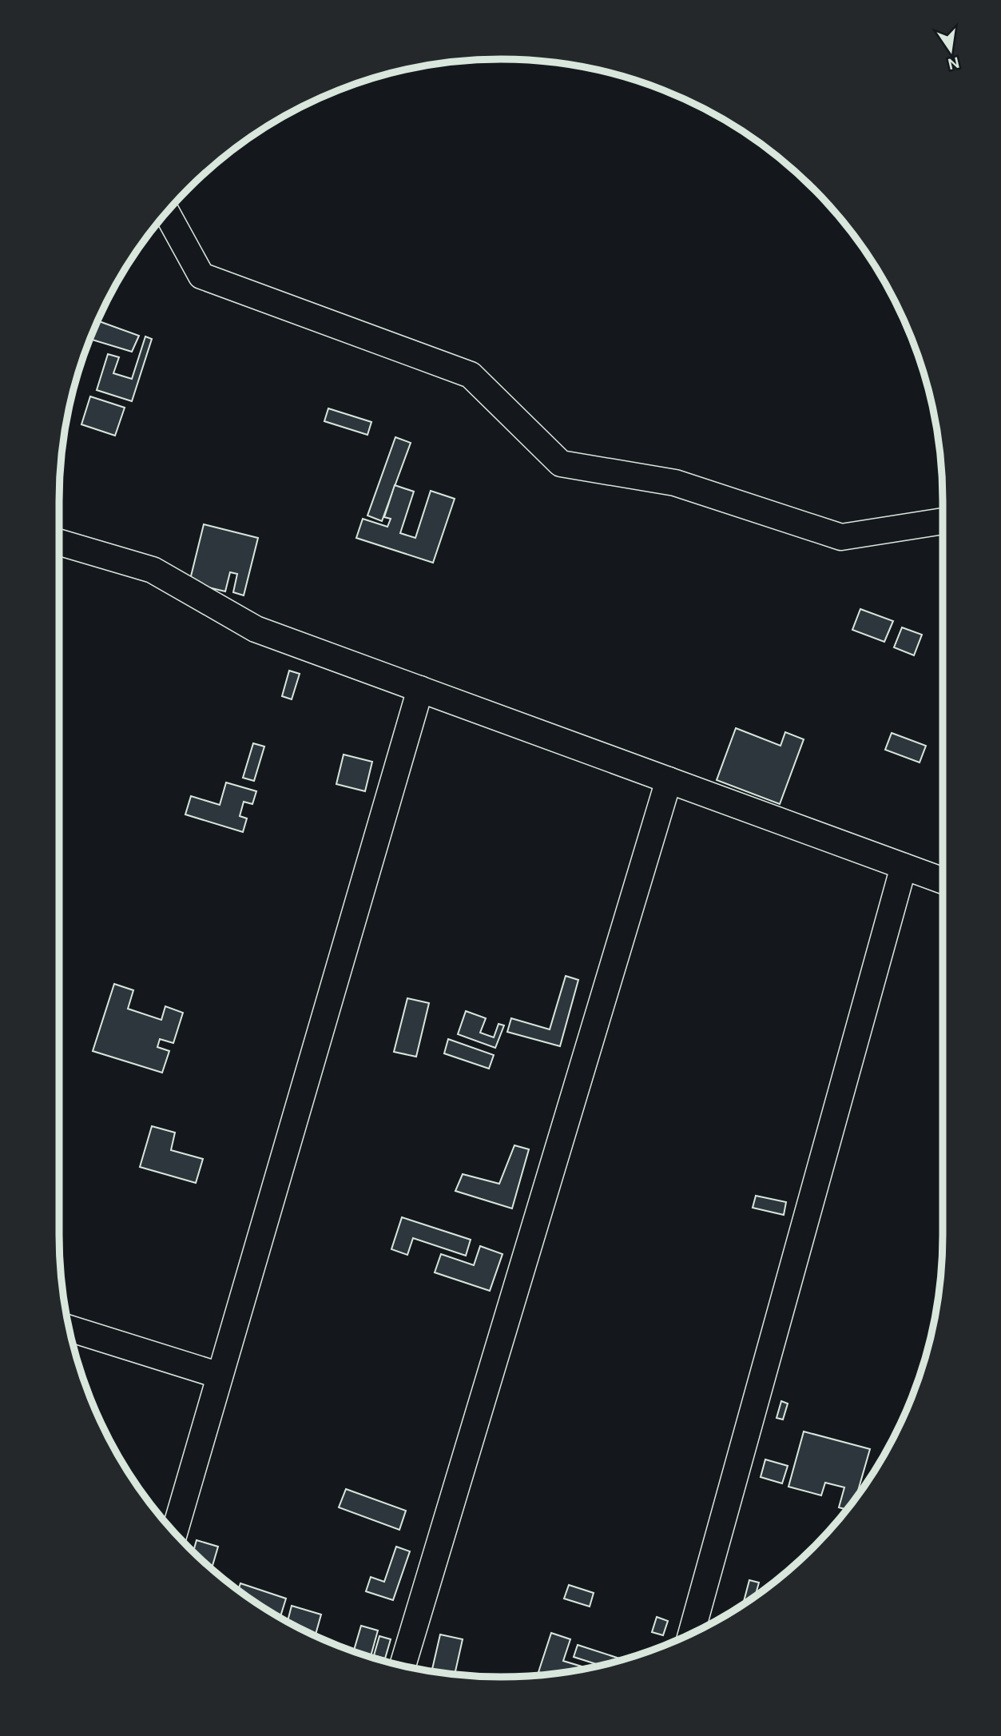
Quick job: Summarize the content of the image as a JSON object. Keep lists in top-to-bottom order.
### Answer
{
  "north": "bottom"
}
